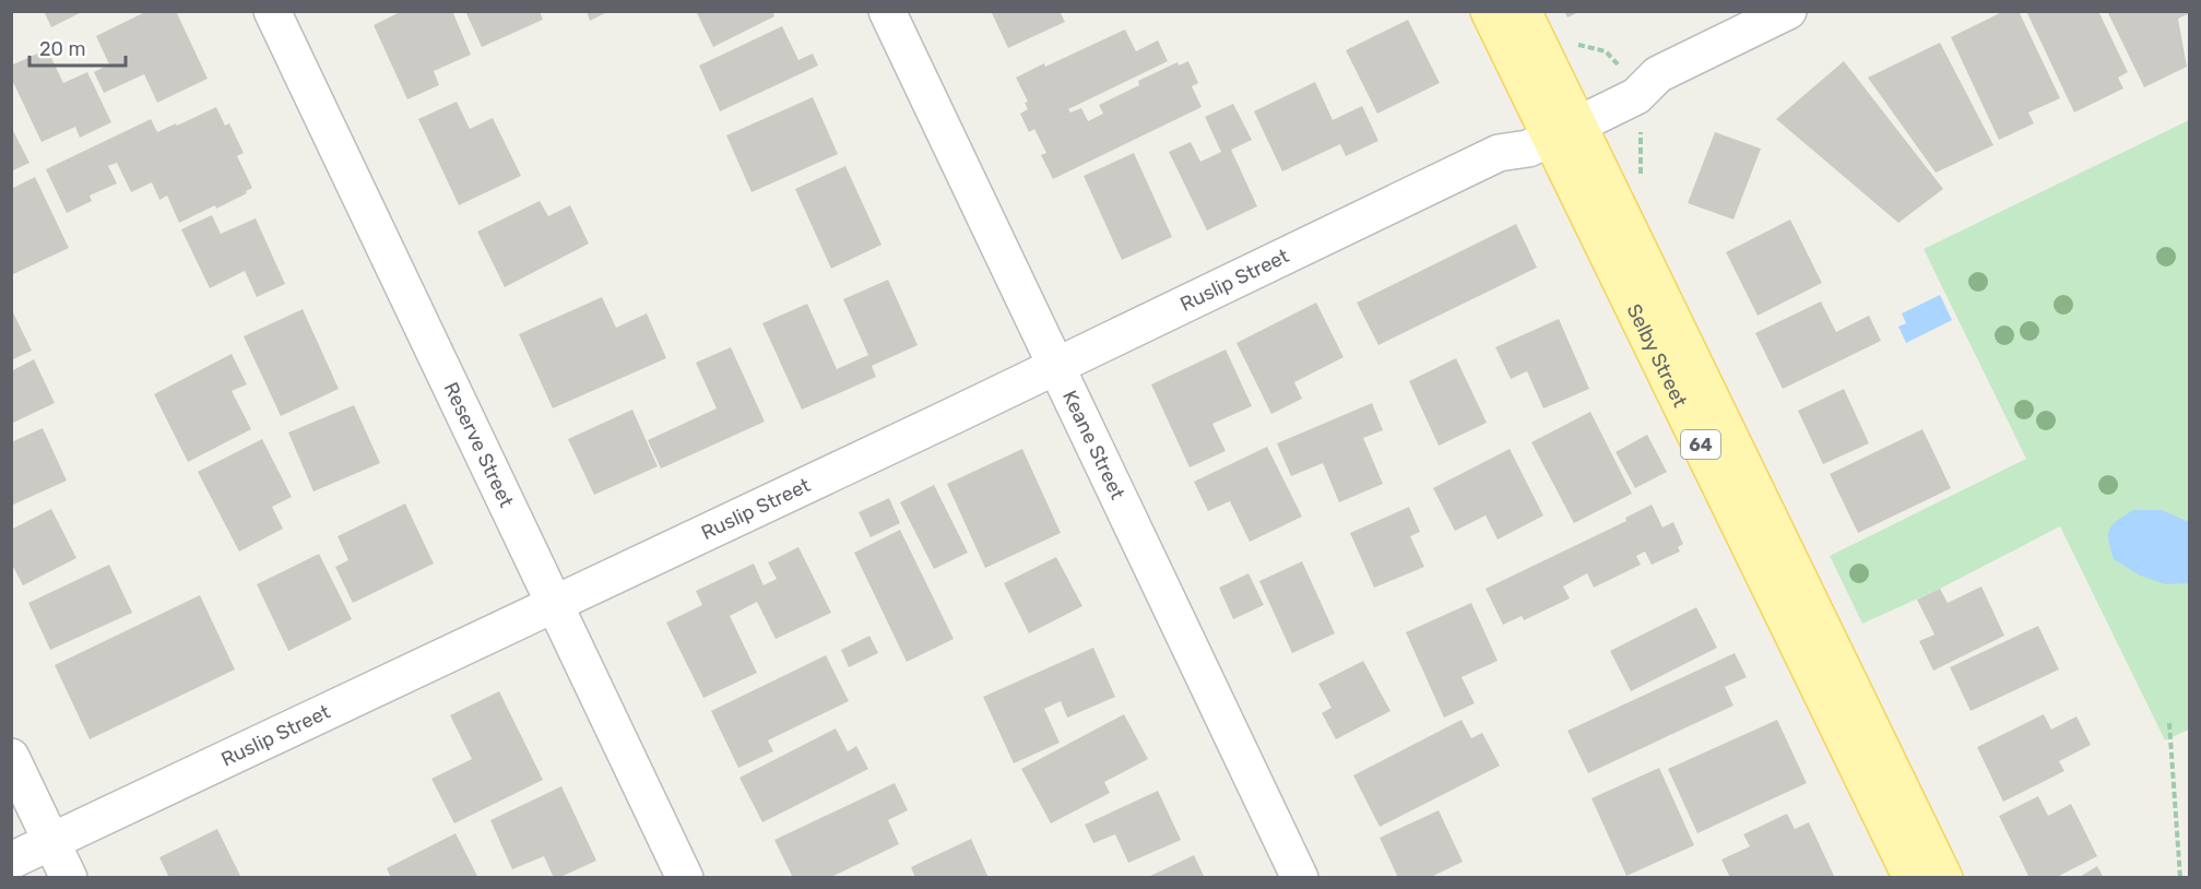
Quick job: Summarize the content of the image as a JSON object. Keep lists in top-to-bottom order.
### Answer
{
  "streets": {
    "main road": ["Selby Street", "64"],
    "street": ["Ruslip Street", "Reserve Street", "Keane Street"]
  },
  "crossings": [
    ["Ruslip Street", "Selby Street"],
    ["Ruslip Street", "Reserve Street"],
    ["Ruslip Street", "Keane Street"]
  ],
  "scale_bar": "20 m"
}
